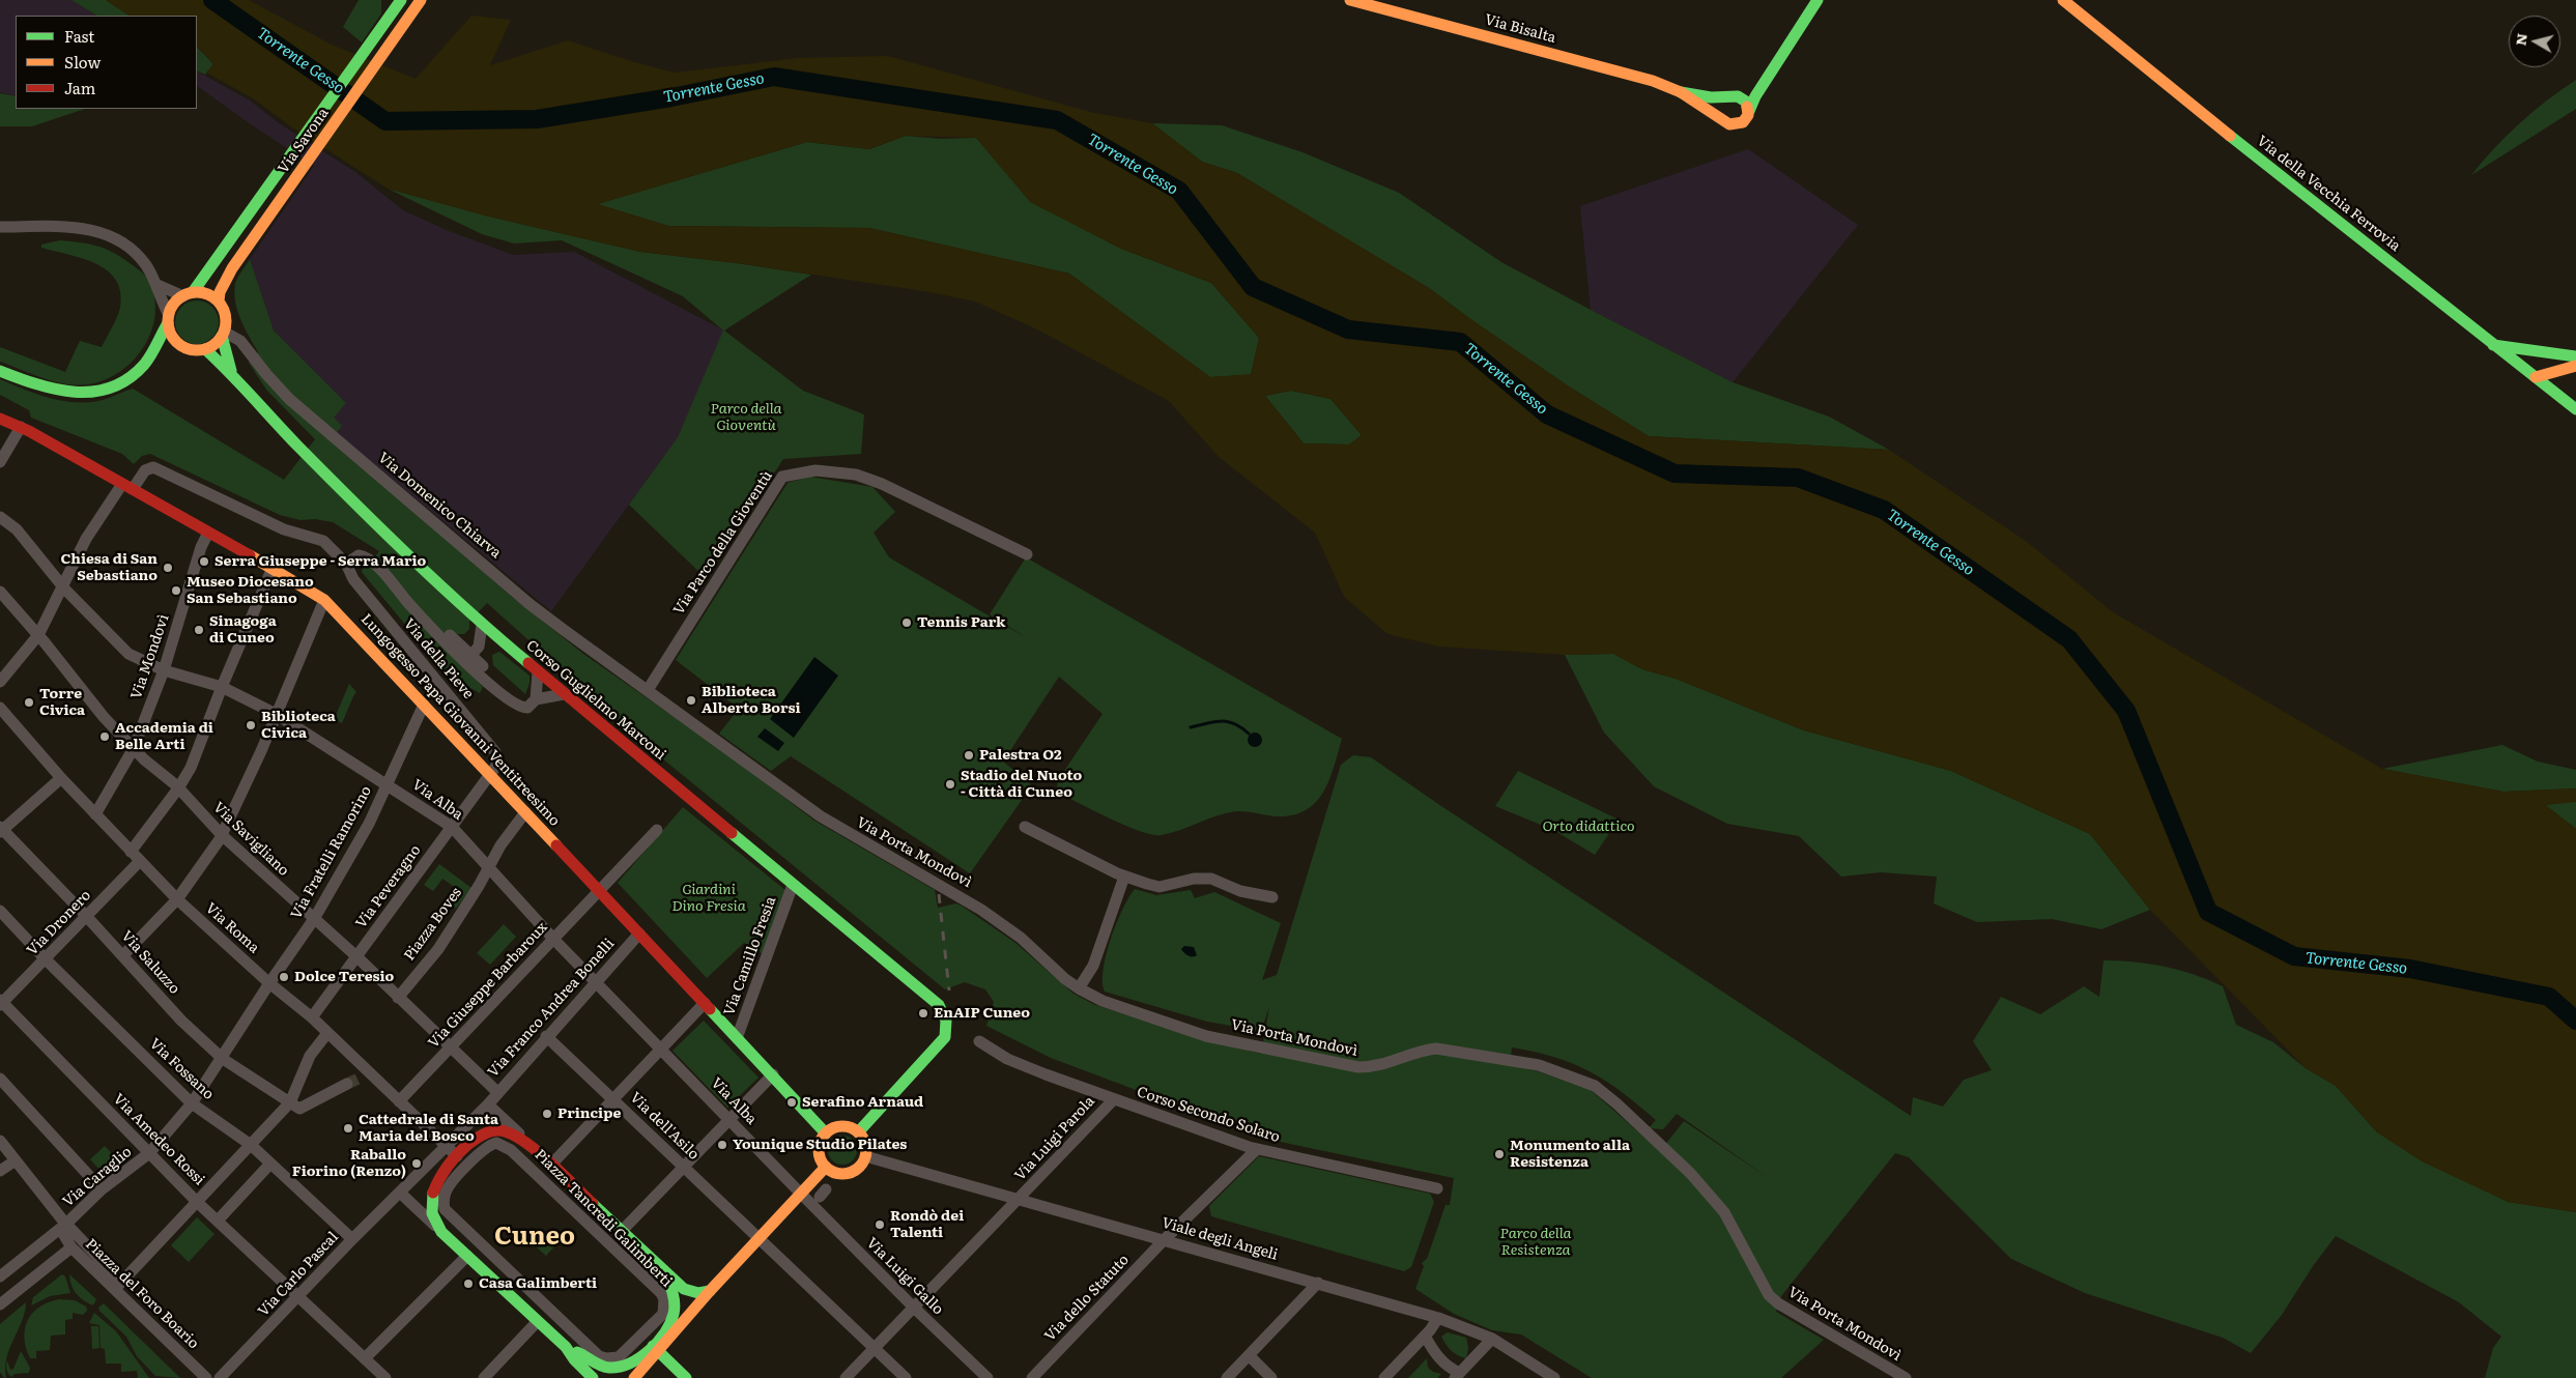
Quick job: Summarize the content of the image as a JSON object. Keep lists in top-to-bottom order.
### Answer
{
  "streets": {
    "street": [
      "Via Bisalta",
      "Via Savona",
      "Via della Vecchia Ferrovia",
      "Via Domenico Chiarva",
      "Via Parco della Gioventù",
      "Via Mondovì",
      "Via della Pieve",
      "Corso Guglielmo Marconi",
      "Lungogesso Papa Giovanni Ventitreesimo",
      "Via Alba",
      "Via Savigliano",
      "Via Fratelli Ramorino",
      "Via Porta Mondovì",
      "Via Peveragno",
      "Via Dronero",
      "Piazza Boves",
      "Via Roma",
      "Via Camillo Fresia",
      "Via Saluzzo",
      "Via Giuseppe Barbaroux",
      "Via Franco Andrea Bonelli",
      "Via Fossano",
      "Corso Secondo Solaro",
      "Via dell'Asilo",
      "Via Luigi Parola",
      "Via Amedeo Rossi",
      "Via Caraglio",
      "Piazza Tancredi Galimberti",
      "Viale degli Angeli",
      "Via Carlo Pascal",
      "Via Luigi Gallo",
      "Piazza del Foro Boario",
      "Via dello Statuto"
    ]
  },
  "crossings": [
    ["Via Savona", "Via Domenico Chiarva"],
    ["Via Savona", "Corso Guglielmo Marconi"],
    ["Via Domenico Chiarva", "Via Parco della Gioventù"],
    ["Via Domenico Chiarva", "Corso Guglielmo Marconi"],
    ["Via Domenico Chiarva", "Via Porta Mondovì"],
    ["Via Parco della Gioventù", "Via Porta Mondovì"],
    ["Via Mondovì", "Lungogesso Papa Giovanni Ventitreesimo"],
    ["Via Mondovì", "Via Alba"],
    ["Via Mondovì", "Via Savigliano"],
    ["Via Mondovì", "Via Roma"],
    ["Via della Pieve", "Corso Guglielmo Marconi"],
    ["Via della Pieve", "Lungogesso Papa Giovanni Ventitreesimo"],
    ["Via della Pieve", "Via Peveragno"],
    ["Corso Guglielmo Marconi", "Lungogesso Papa Giovanni Ventitreesimo"],
    ["Corso Guglielmo Marconi", "Via Camillo Fresia"],
    ["Corso Guglielmo Marconi", "Viale degli Angeli"],
    ["Lungogesso Papa Giovanni Ventitreesimo", "Via Fratelli Ramorino"],
    ["Lungogesso Papa Giovanni Ventitreesimo", "Via Peveragno"],
    ["Lungogesso Papa Giovanni Ventitreesimo", "Piazza Boves"],
    ["Lungogesso Papa Giovanni Ventitreesimo", "Via Camillo Fresia"],
    ["Lungogesso Papa Giovanni Ventitreesimo", "Via Giuseppe Barbaroux"],
    ["Lungogesso Papa Giovanni Ventitreesimo", "Via Franco Andrea Bonelli"],
    ["Lungogesso Papa Giovanni Ventitreesimo", "Viale degli Angeli"],
    ["Via Alba", "Via Fratelli Ramorino"],
    ["Via Alba", "Via Peveragno"],
    ["Via Alba", "Piazza Boves"],
    ["Via Alba", "Via Giuseppe Barbaroux"],
    ["Via Alba", "Via Franco Andrea Bonelli"],
    ["Via Alba", "Via Luigi Gallo"],
    ["Via Savigliano", "Via Fratelli Ramorino"],
    ["Via Savigliano", "Via Peveragno"],
    ["Via Savigliano", "Piazza Boves"],
    ["Via Savigliano", "Via Giuseppe Barbaroux"],
    ["Via Savigliano", "Via Franco Andrea Bonelli"],
    ["Via Fratelli Ramorino", "Via Roma"],
    ["Via Fratelli Ramorino", "Via Caraglio"],
    ["Via Peveragno", "Via Roma"],
    ["Via Dronero", "Via Roma"],
    ["Via Dronero", "Via Saluzzo"],
    ["Via Dronero", "Via Fossano"],
    ["Via Dronero", "Via Amedeo Rossi"],
    ["Via Roma", "Via Giuseppe Barbaroux"],
    ["Via Roma", "Via Caraglio"],
    ["Via Roma", "Piazza Tancredi Galimberti"],
    ["Via Saluzzo", "Via Caraglio"],
    ["Via Franco Andrea Bonelli", "Via dell'Asilo"],
    ["Via Franco Andrea Bonelli", "Piazza Tancredi Galimberti"],
    ["Via Fossano", "Via Caraglio"],
    ["Via Fossano", "Via Carlo Pascal"],
    ["Corso Secondo Solaro", "Via Luigi Parola"],
    ["Corso Secondo Solaro", "Via dello Statuto"],
    ["Via dell'Asilo", "Via Luigi Parola"],
    ["Via Luigi Parola", "Viale degli Angeli"],
    ["Via Luigi Parola", "Via Luigi Gallo"],
    ["Via Amedeo Rossi", "Via Caraglio"],
    ["Via Amedeo Rossi", "Via Carlo Pascal"],
    ["Via Caraglio", "Piazza del Foro Boario"],
    ["Piazza Tancredi Galimberti", "Via Carlo Pascal"],
    ["Viale degli Angeli", "Via dello Statuto"]
  ],
  "districts": ["Cuneo"],
  "water": ["Torrente Gesso"],
  "parks": [
    "Parco della Gioventù",
    "Orto didattico",
    "Giardini Dino Fresia",
    "Parco della Resistenza"
  ],
  "places": [
    "Serra Giuseppe - Serra Mario",
    "Chiesa di San Sebastiano",
    "Museo Diocesano San Sebastiano",
    "Tennis Park",
    "Sinagoga di Cuneo",
    "Biblioteca Alberto Borsi",
    "Torre Civica",
    "Biblioteca Civica",
    "Accademia di Belle Arti",
    "Palestra O2",
    "Stadio del Nuoto - Città di Cuneo",
    "Dolce Teresio",
    "EnAIP Cuneo",
    "Serafino Arnaud",
    "Principe",
    "Cattedrale di Santa Maria del Bosco",
    "Younique Studio Pilates",
    "Monumento alla Resistenza",
    "Raballo Fiorino (Renzo)",
    "Rondò dei Talenti",
    "Casa Galimberti"
  ],
  "legend": ["Fast", "Slow", "Jam"],
  "north": "left"
}
